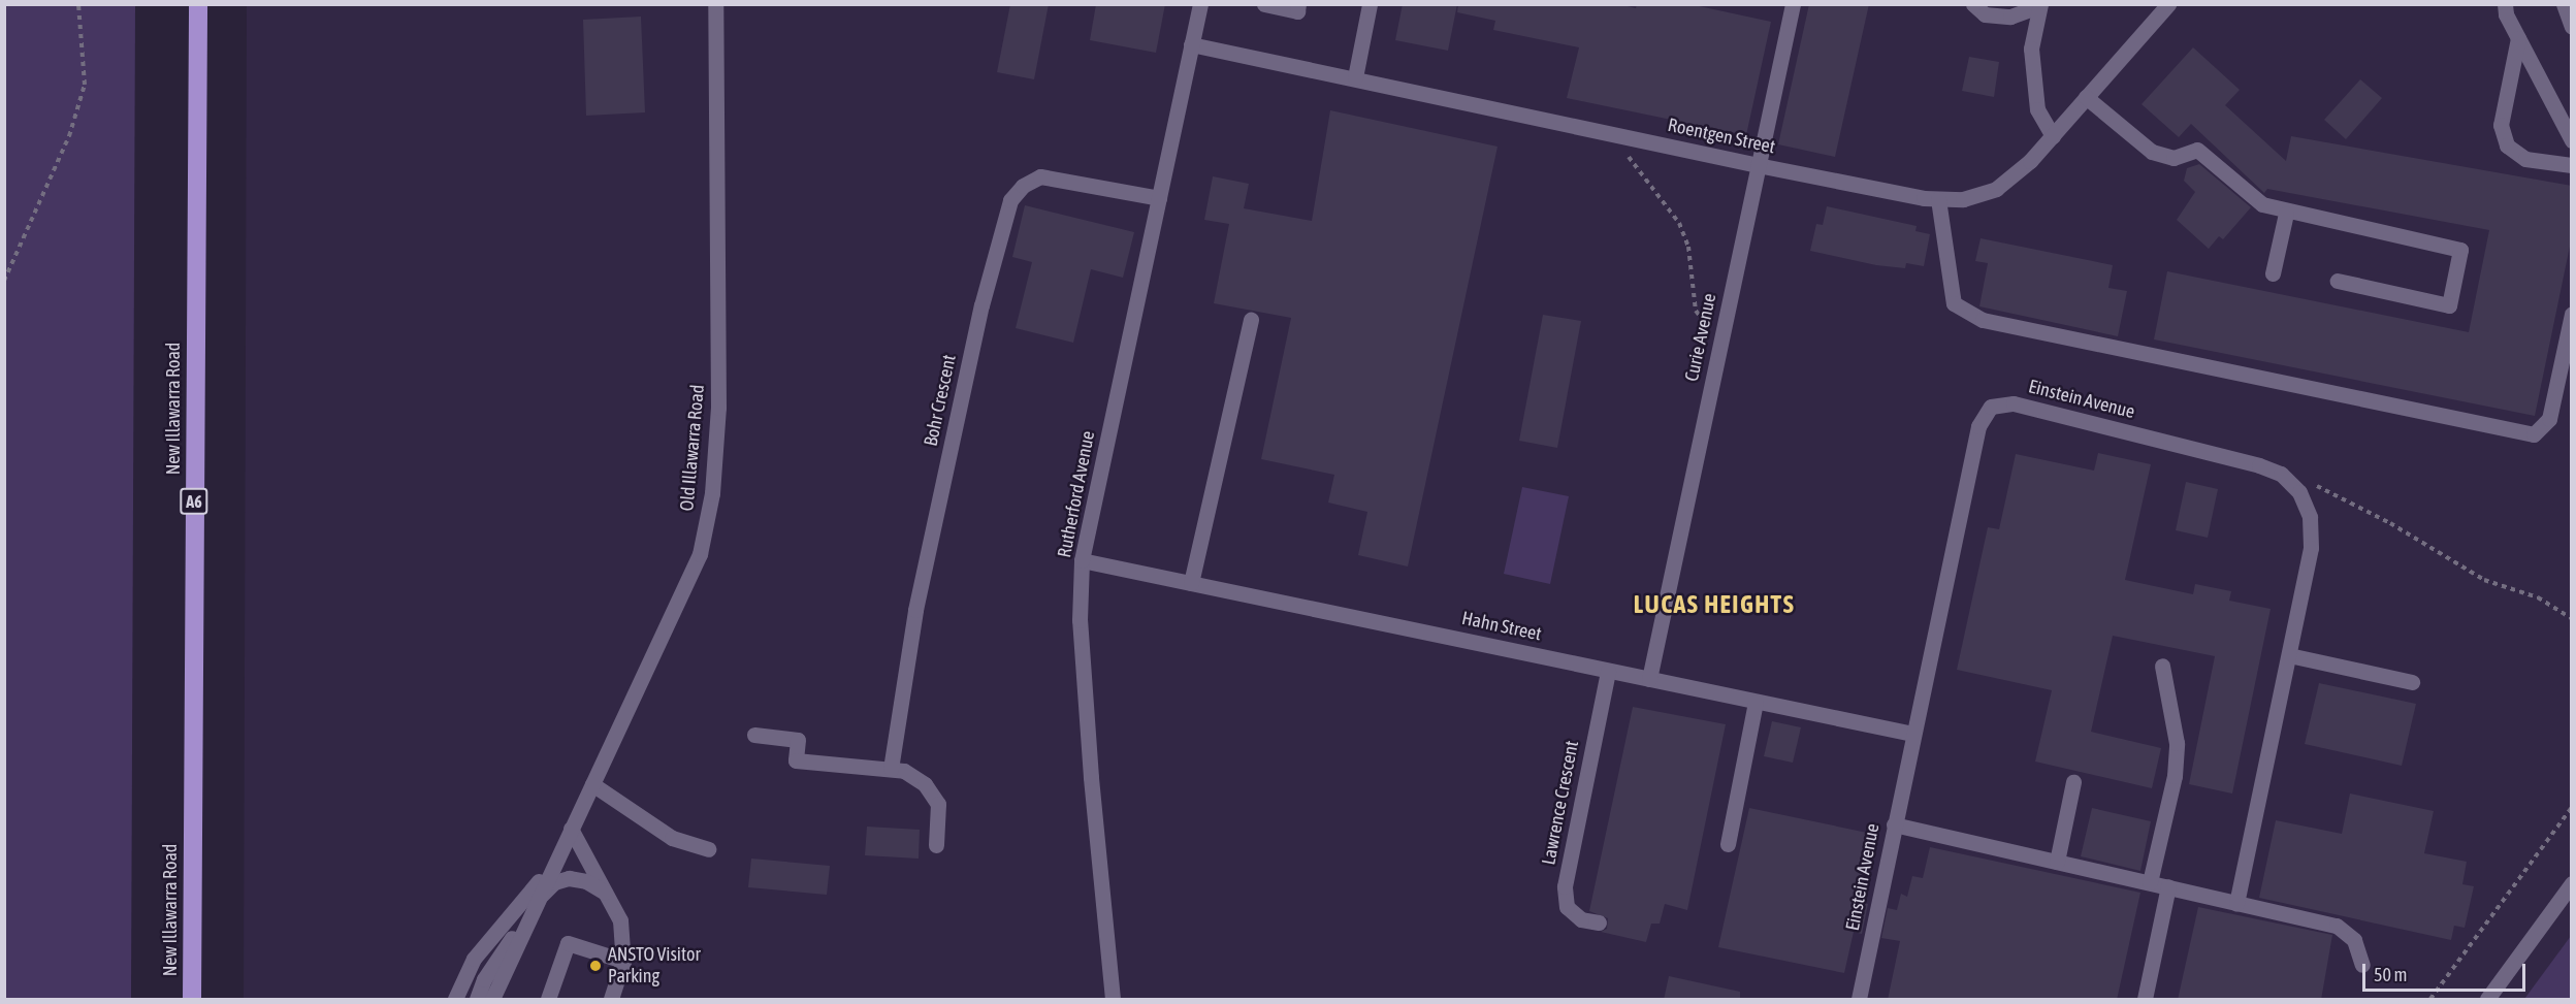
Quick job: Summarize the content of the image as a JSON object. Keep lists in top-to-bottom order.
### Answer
{
  "streets": {
    "highway": ["New Illawarra Road", "A6"],
    "lane": [
      "Roentgen Street",
      "Curie Avenue",
      "Einstein Avenue",
      "Bohr Crescent",
      "Old Illawarra Road",
      "Rutherford Avenue",
      "Hahn Street",
      "Lawrence Crescent"
    ]
  },
  "crossings": [
    ["Roentgen Street", "Curie Avenue"],
    ["Roentgen Street", "Rutherford Avenue"],
    ["Curie Avenue", "Hahn Street"],
    ["Einstein Avenue", "Hahn Street"],
    ["Bohr Crescent", "Rutherford Avenue"],
    ["Rutherford Avenue", "Hahn Street"],
    ["Hahn Street", "Lawrence Crescent"]
  ],
  "districts": ["LUCAS HEIGHTS"],
  "places": ["ANSTO Visitor Parking"],
  "scale_bar": "50 m"
}
